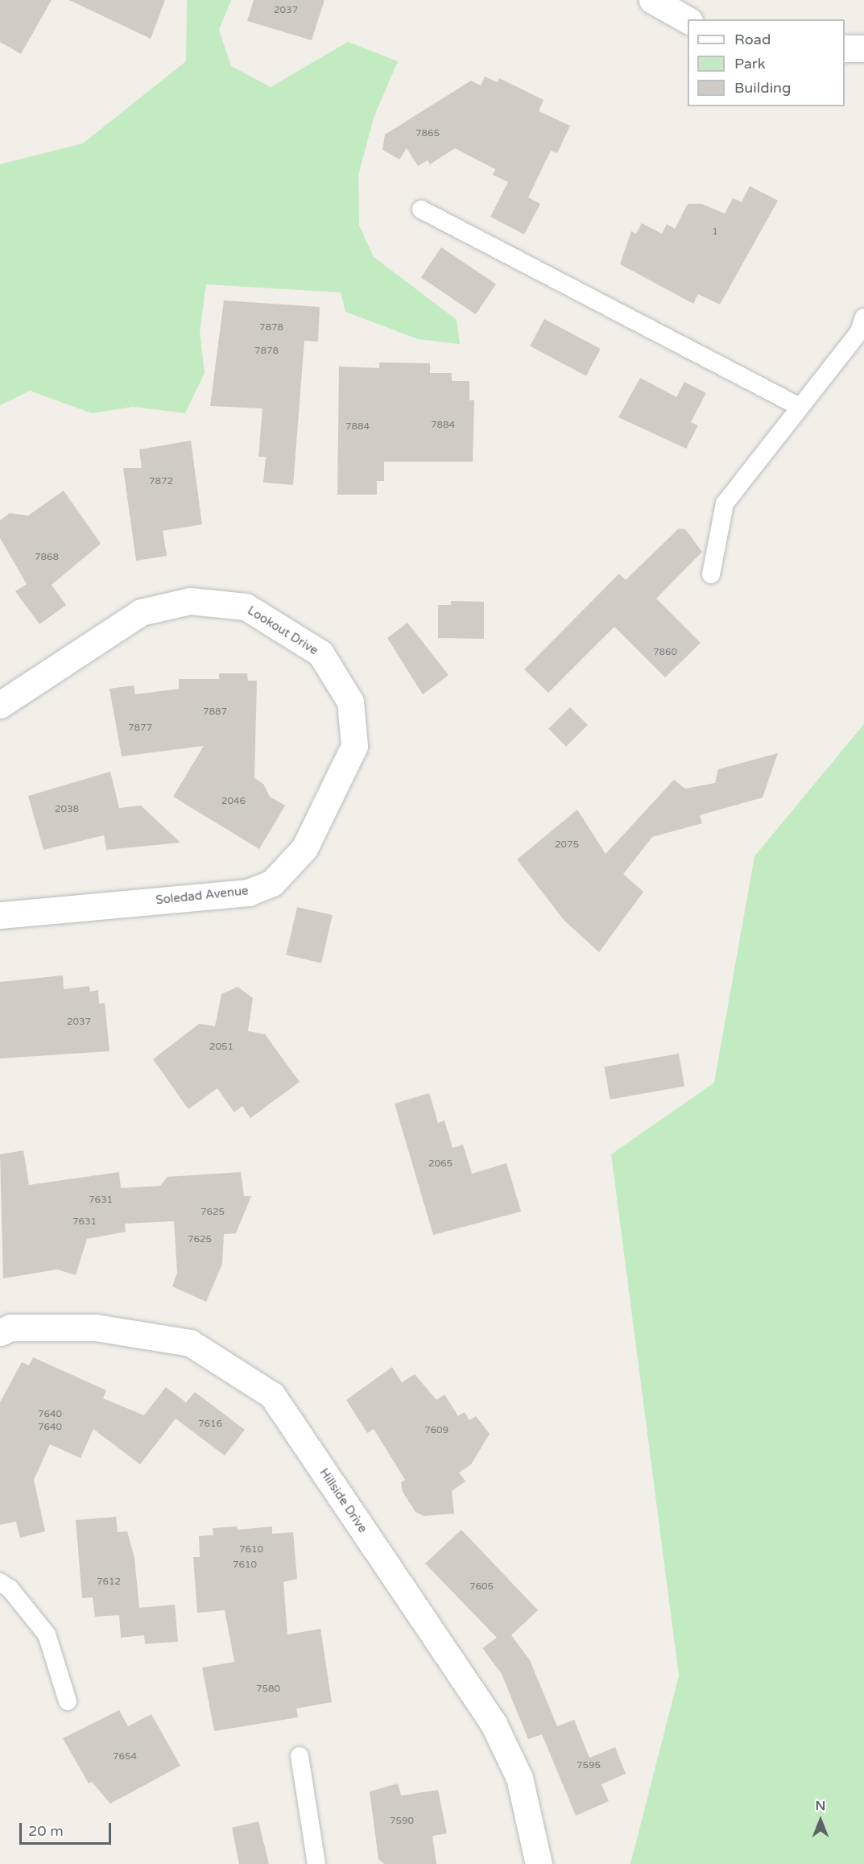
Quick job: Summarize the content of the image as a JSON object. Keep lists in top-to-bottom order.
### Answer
{
  "streets": {
    "street": ["Lookout Drive", "Soledad Avenue", "Hillside Drive"]
  },
  "crossings": [
    ["Lookout Drive", "Soledad Avenue"]
  ],
  "house_numbers": [
    "2037",
    "7865",
    "1",
    "7878",
    "7878",
    "7884",
    "7884",
    "7872",
    "7868",
    "7860",
    "7887",
    "7877",
    "2046",
    "2038",
    "2075",
    "2037",
    "2051",
    "2065",
    "7631",
    "7625",
    "7631",
    "7625",
    "7640",
    "7616",
    "7640",
    "7609",
    "7610",
    "7610",
    "7612",
    "7605",
    "7580",
    "7654",
    "7595",
    "7590"
  ],
  "legend": ["Road", "Park", "Building"],
  "scale_bar": "20 m",
  "north": "top"
}
